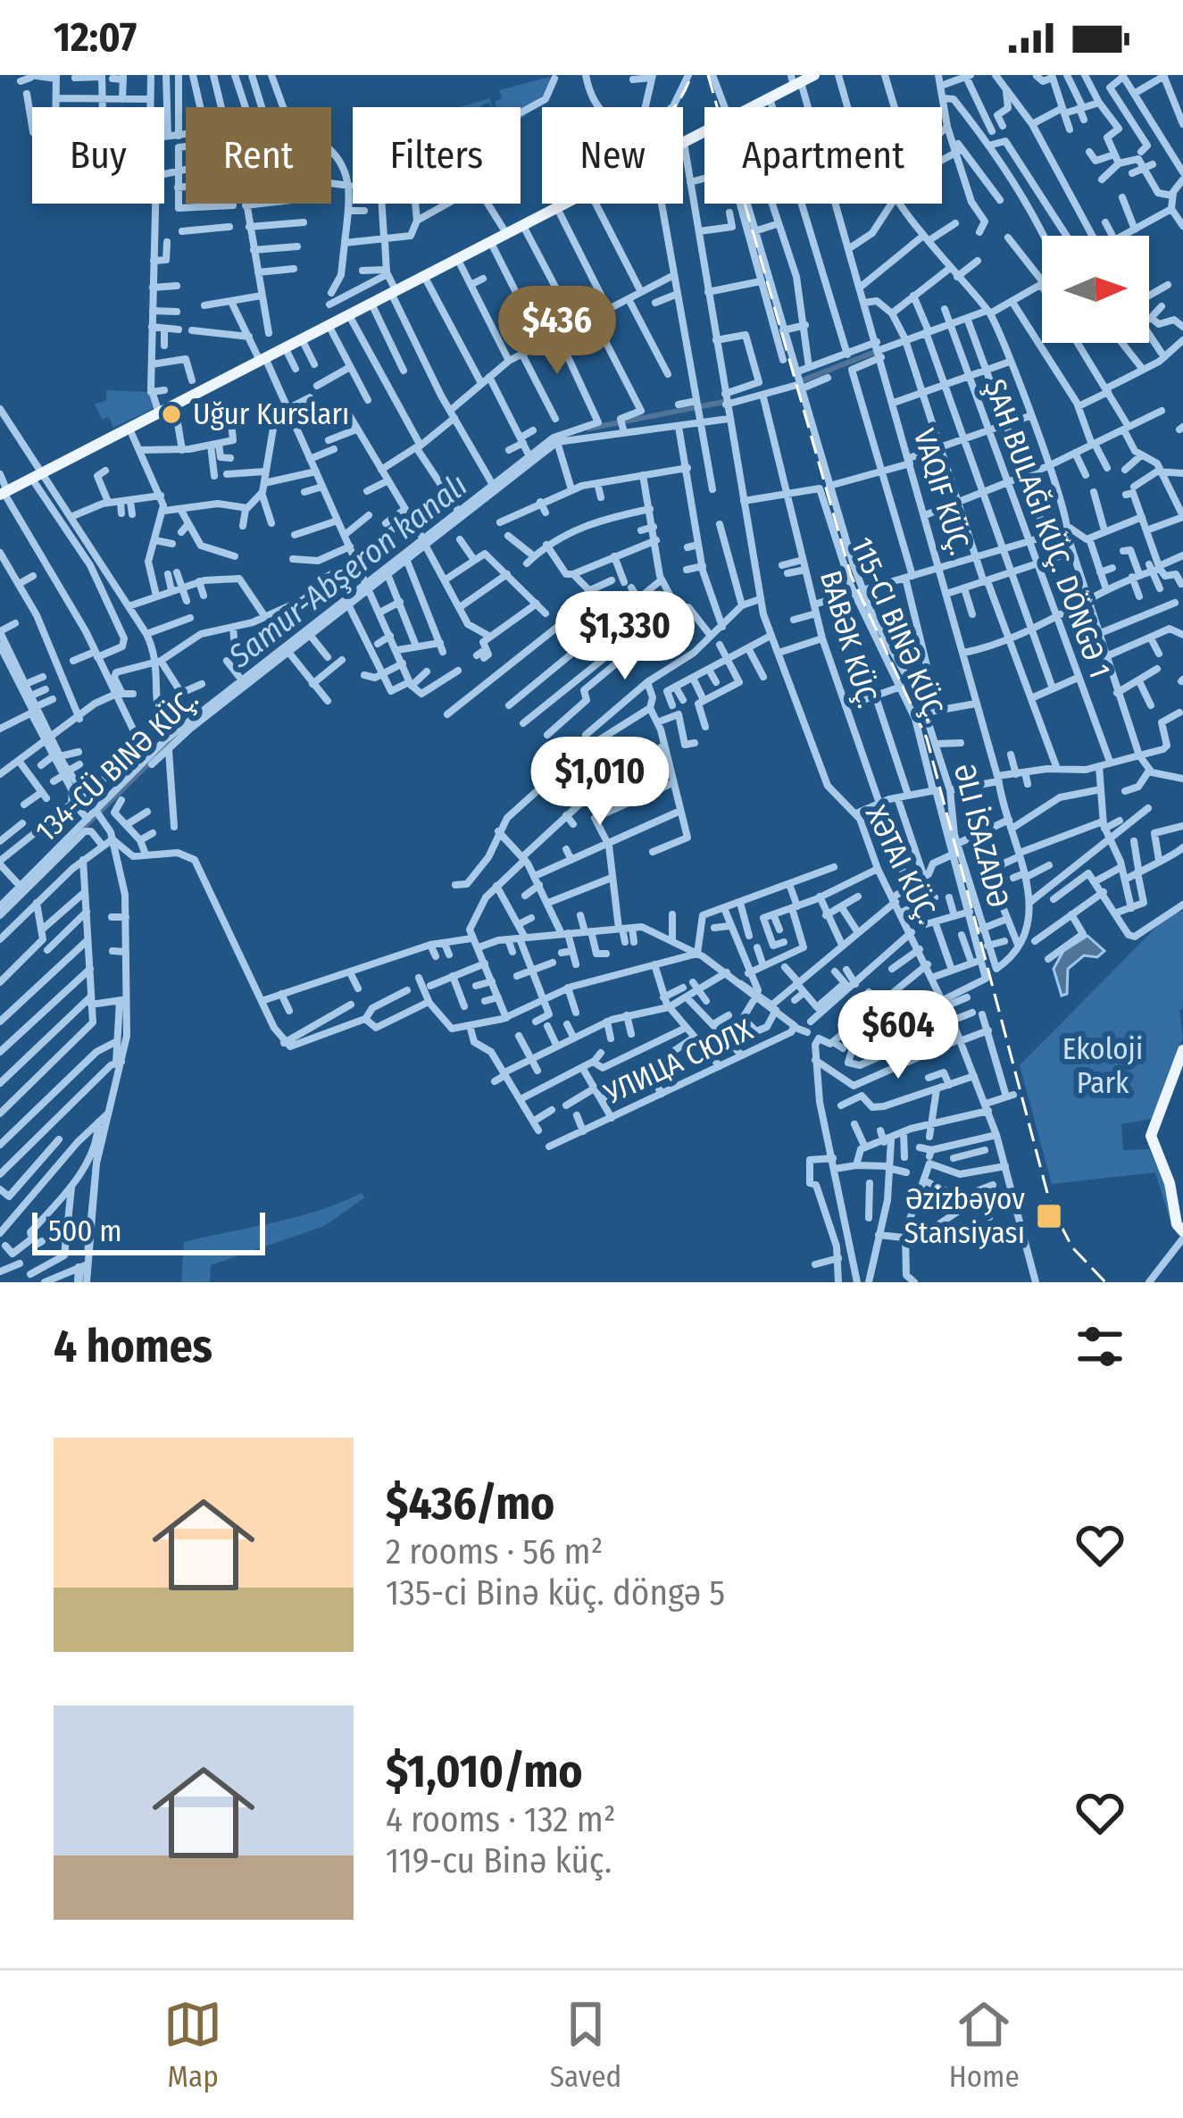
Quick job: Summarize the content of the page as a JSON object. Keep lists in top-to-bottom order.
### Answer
{
  "streets": {
    "street": [
      "VAQIF KÜÇ.",
      "115-CI BINƏ KÜÇ.",
      "BABƏK KÜÇ.",
      "134-CÜ BINƏ KÜÇ.",
      "ƏLI İSAZADƏ",
      "XƏTAI KÜÇ.",
      "УЛИЦА СЮЛХ"
    ]
  },
  "crossings": [
    ["115-CI BINƏ KÜÇ.", "BABƏK KÜÇ."]
  ],
  "water": ["Samur-Abşeron kanalı"],
  "parks": ["Ekoloji Park"],
  "places": {
    "other": ["Uğur Kursları"],
    "transit": ["Əzizbəyov Stansiyası"]
  },
  "scale_bar": "500 m",
  "north": "right",
  "page": {
    "status": "12:07",
    "chip": [
      "Buy",
      "Rent",
      "Filters",
      "New",
      "Apartment"
    ],
    "price": [
      "$436",
      "$1,330",
      "$1,010",
      "$604"
    ],
    "scale": "500 m",
    "heading": "4 homes",
    "list": [
      {
        "name": "$436/mo",
        "note": "2 rooms · 56 m² · 135-ci Binə küç. döngə 5"
      },
      {
        "name": "$1,010/mo",
        "note": "4 rooms · 132 m² · 119-cu Binə küç."
      }
    ],
    "tabs": ["Map", "Saved", "Home"]
  }
}
